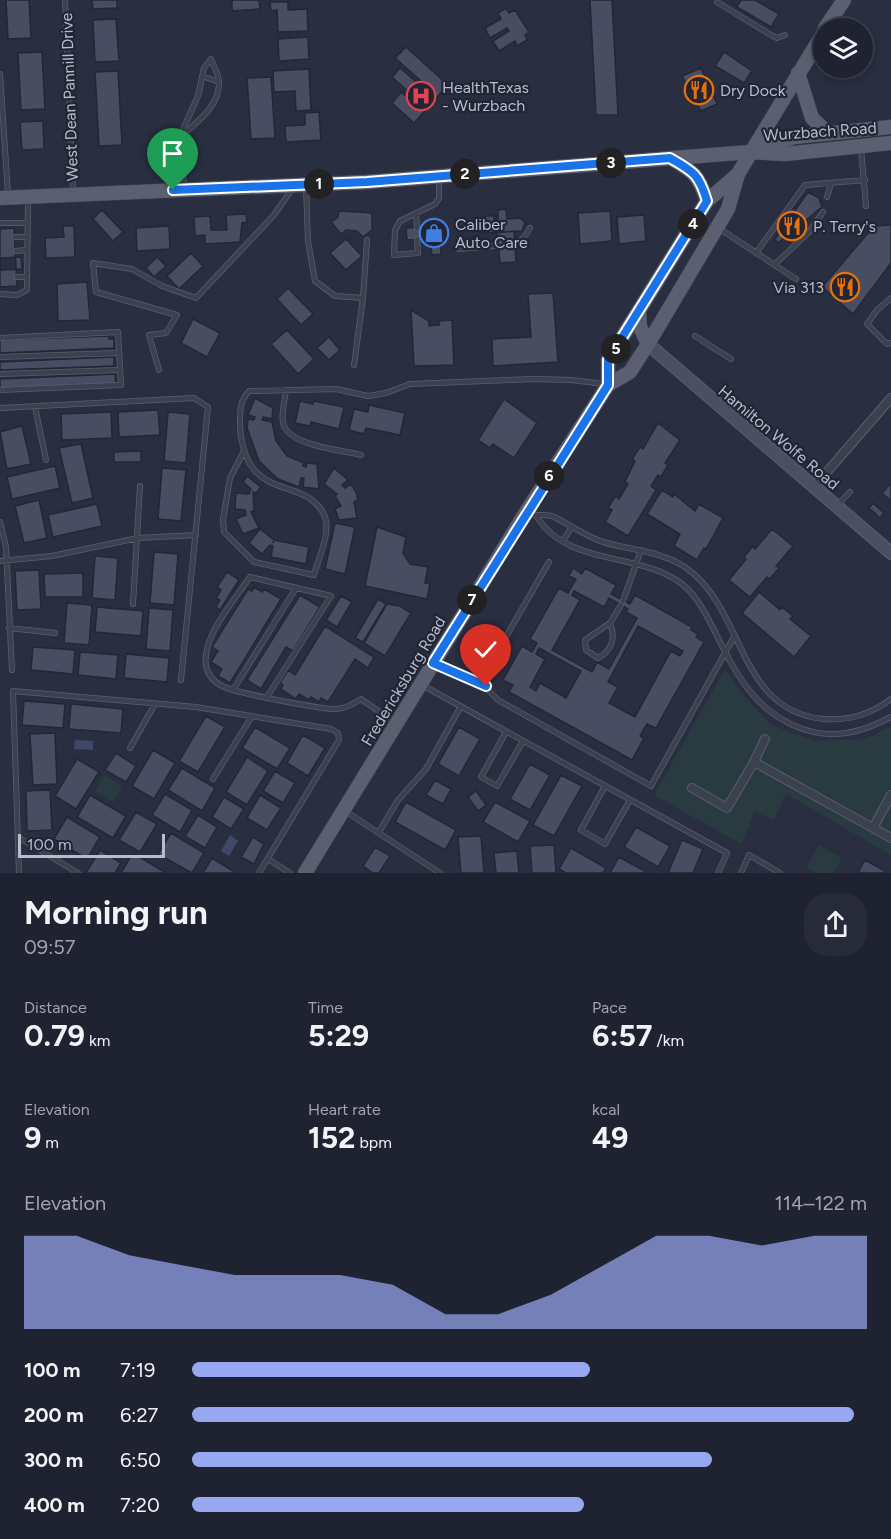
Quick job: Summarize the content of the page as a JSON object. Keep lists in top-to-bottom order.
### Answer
{
  "streets": {
    "main road": ["Wurzbach Road", "Fredericksburg Road"],
    "street": ["Hamilton Wolfe Road"],
    "lane": ["West Dean Pannill Drive"]
  },
  "crossings": [
    ["West Dean Pannill Drive", "Wurzbach Road"],
    ["Wurzbach Road", "Fredericksburg Road"],
    ["Hamilton Wolfe Road", "Fredericksburg Road"]
  ],
  "places": {
    "restaurant": ["Dry Dock", "P. Terry's", "Via 313"],
    "hospital": ["HealthTexas - Wurzbach"],
    "shop": ["Caliber Auto Care"]
  },
  "scale_bar": "100 m",
  "page": {
    "pins": [
      "3",
      "2",
      "1",
      "4",
      "5",
      "6",
      "7"
    ],
    "scale": "100 m",
    "heading": ["Morning run", "09:57"],
    "stats": [
      ["Distance", "0.79 km"],
      ["Time", "5:29"],
      ["Pace", "6:57 /km"],
      ["Elevation", "9 m"],
      ["Heart rate", "152 bpm"],
      ["kcal", "49"]
    ],
    "chart": ["Elevation", "114–122 m"],
    "list": [
      {
        "name": "100 m",
        "note": "7:19"
      },
      {
        "name": "200 m",
        "note": "6:27"
      },
      {
        "name": "300 m",
        "note": "6:50"
      },
      {
        "name": "400 m",
        "note": "7:20"
      }
    ]
  }
}
